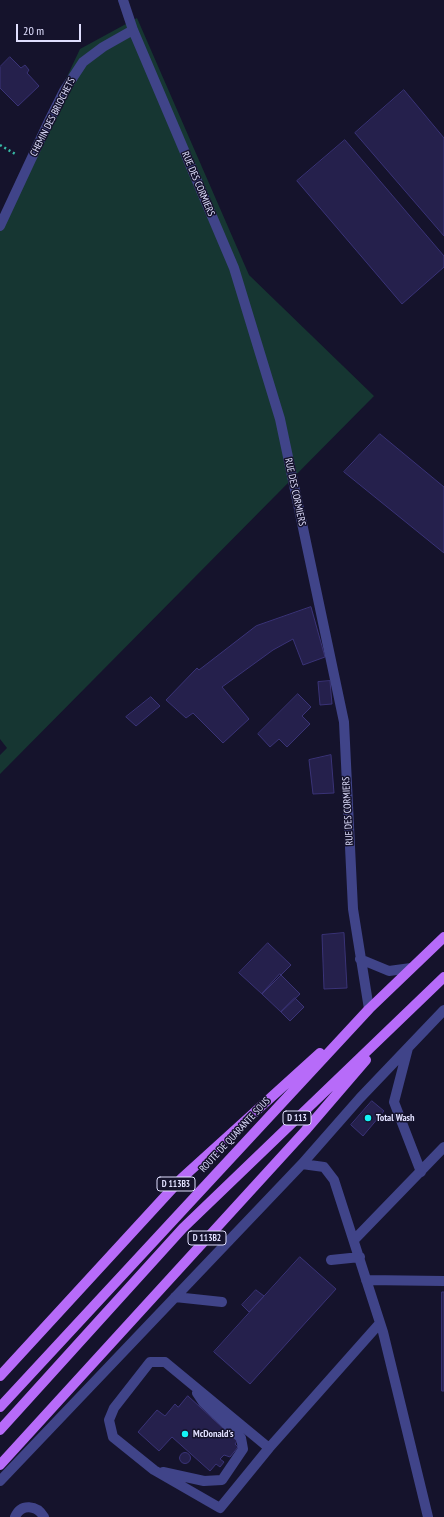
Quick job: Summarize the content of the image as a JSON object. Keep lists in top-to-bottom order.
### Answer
{
  "streets": {
    "main road": [
      "D 113",
      "ROUTE DE QUARANTE SOUS",
      "D 113B3",
      "D 113B2"
    ],
    "street": ["CHEMIN DES BRIOCHETS", "RUE DES CORMIERS"]
  },
  "crossings": [
    ["CHEMIN DES BRIOCHETS", "RUE DES CORMIERS"],
    ["RUE DES CORMIERS", "ROUTE DE QUARANTE SOUS"],
    ["RUE DES CORMIERS", "D 113B3"],
    ["D 113", "D 113B2"],
    ["ROUTE DE QUARANTE SOUS", "D 113B3"]
  ],
  "places": ["Total Wash", "McDonald's"],
  "scale_bar": "20 m"
}
